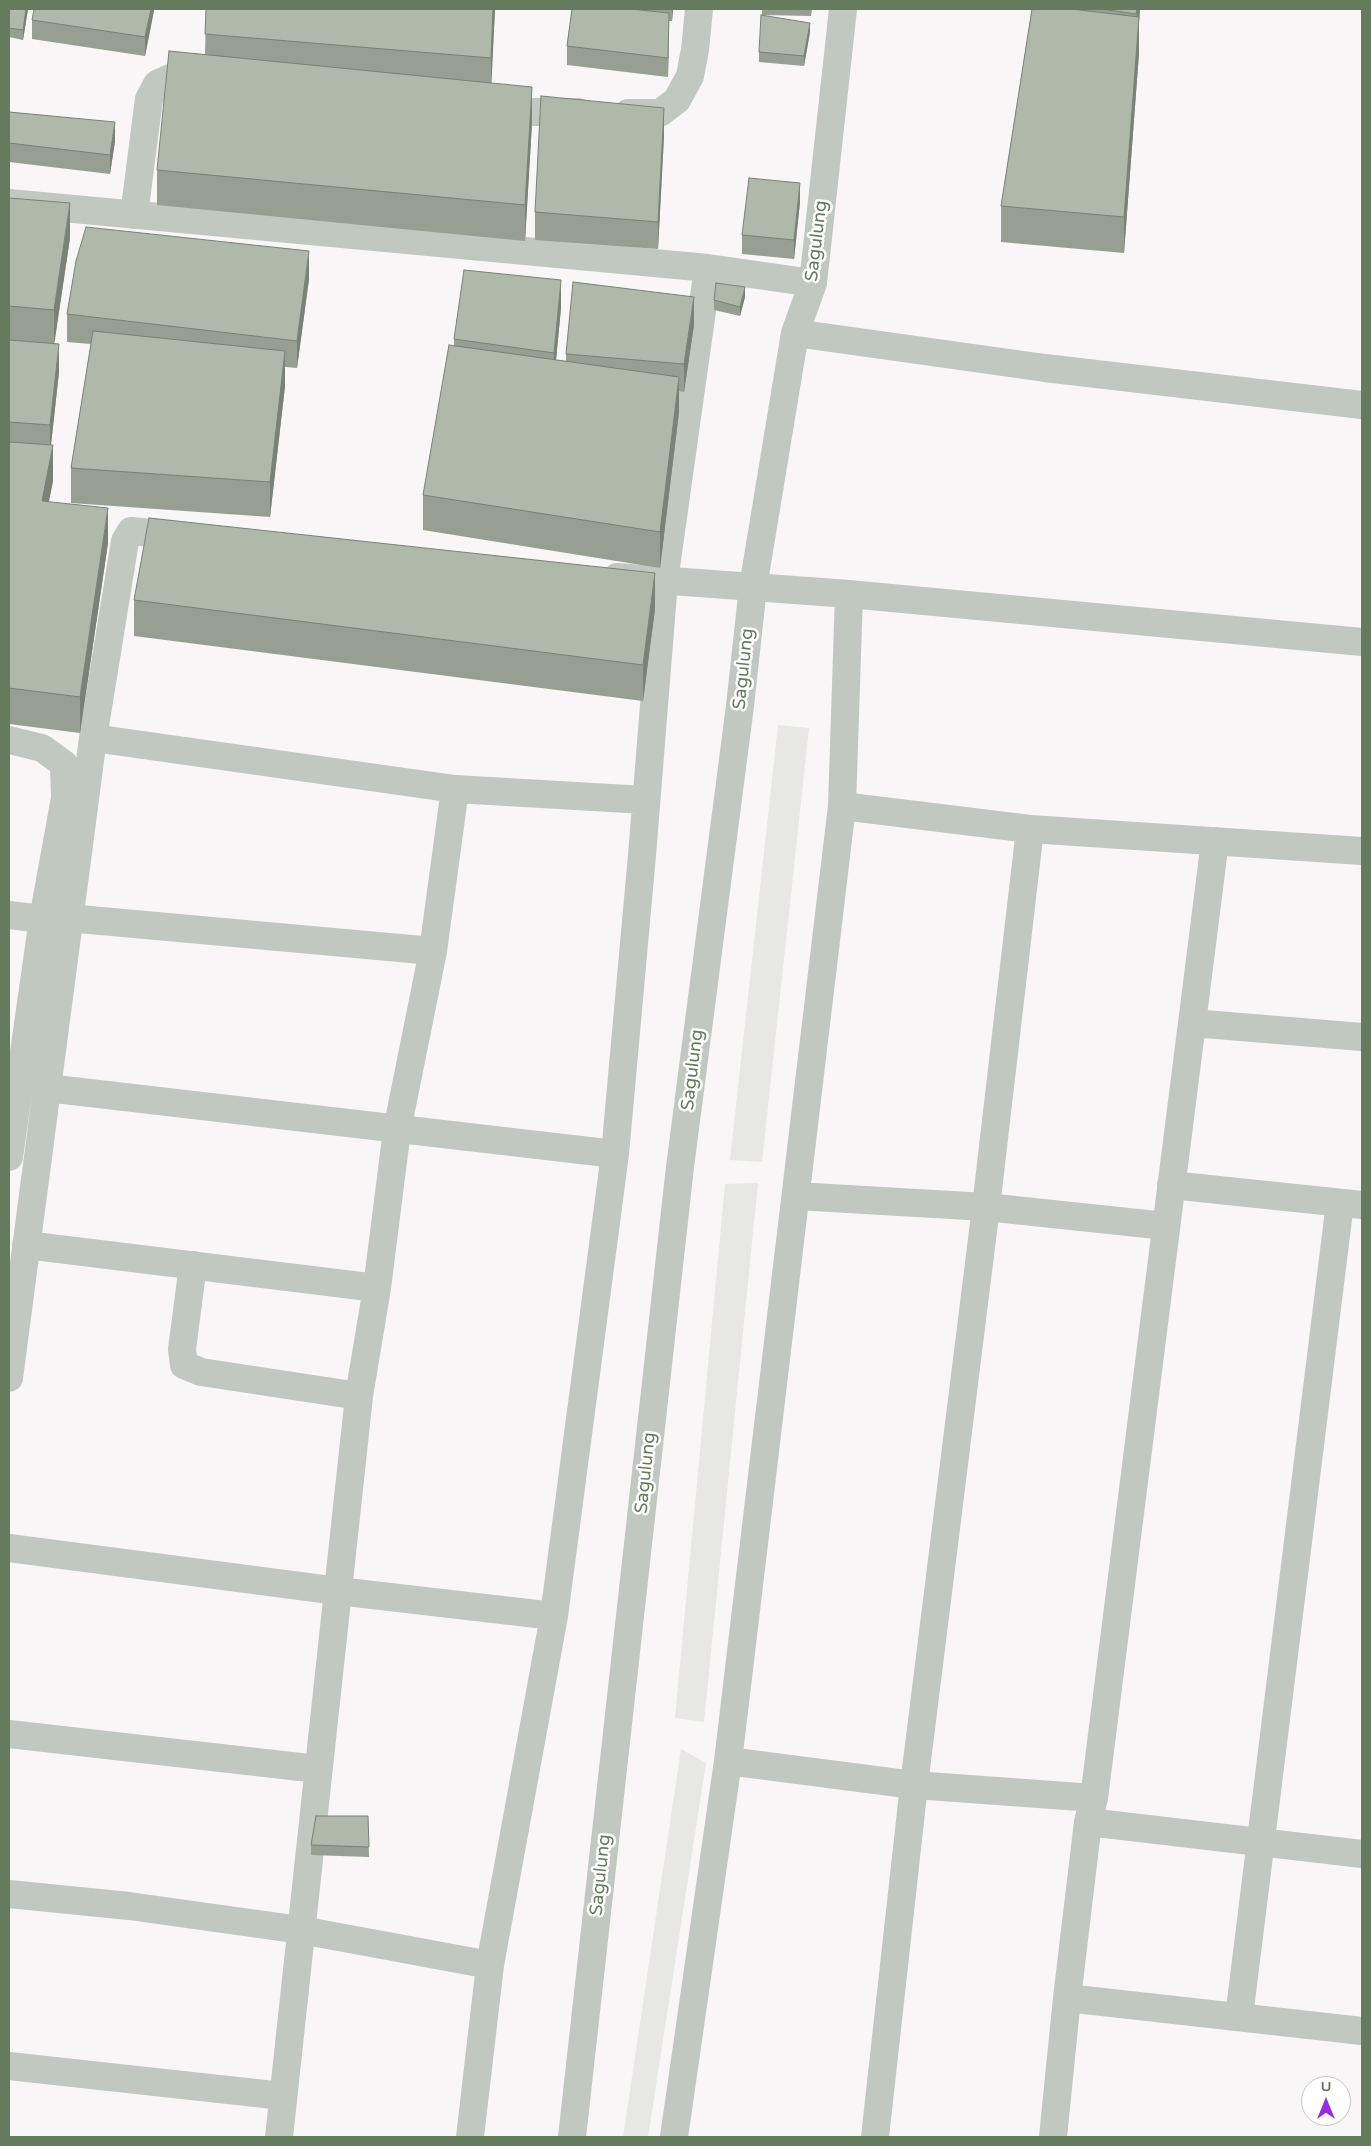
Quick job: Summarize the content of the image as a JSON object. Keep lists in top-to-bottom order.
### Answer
{
  "streets": {
    "street": ["Sagulung"]
  },
  "north": "top"
}
